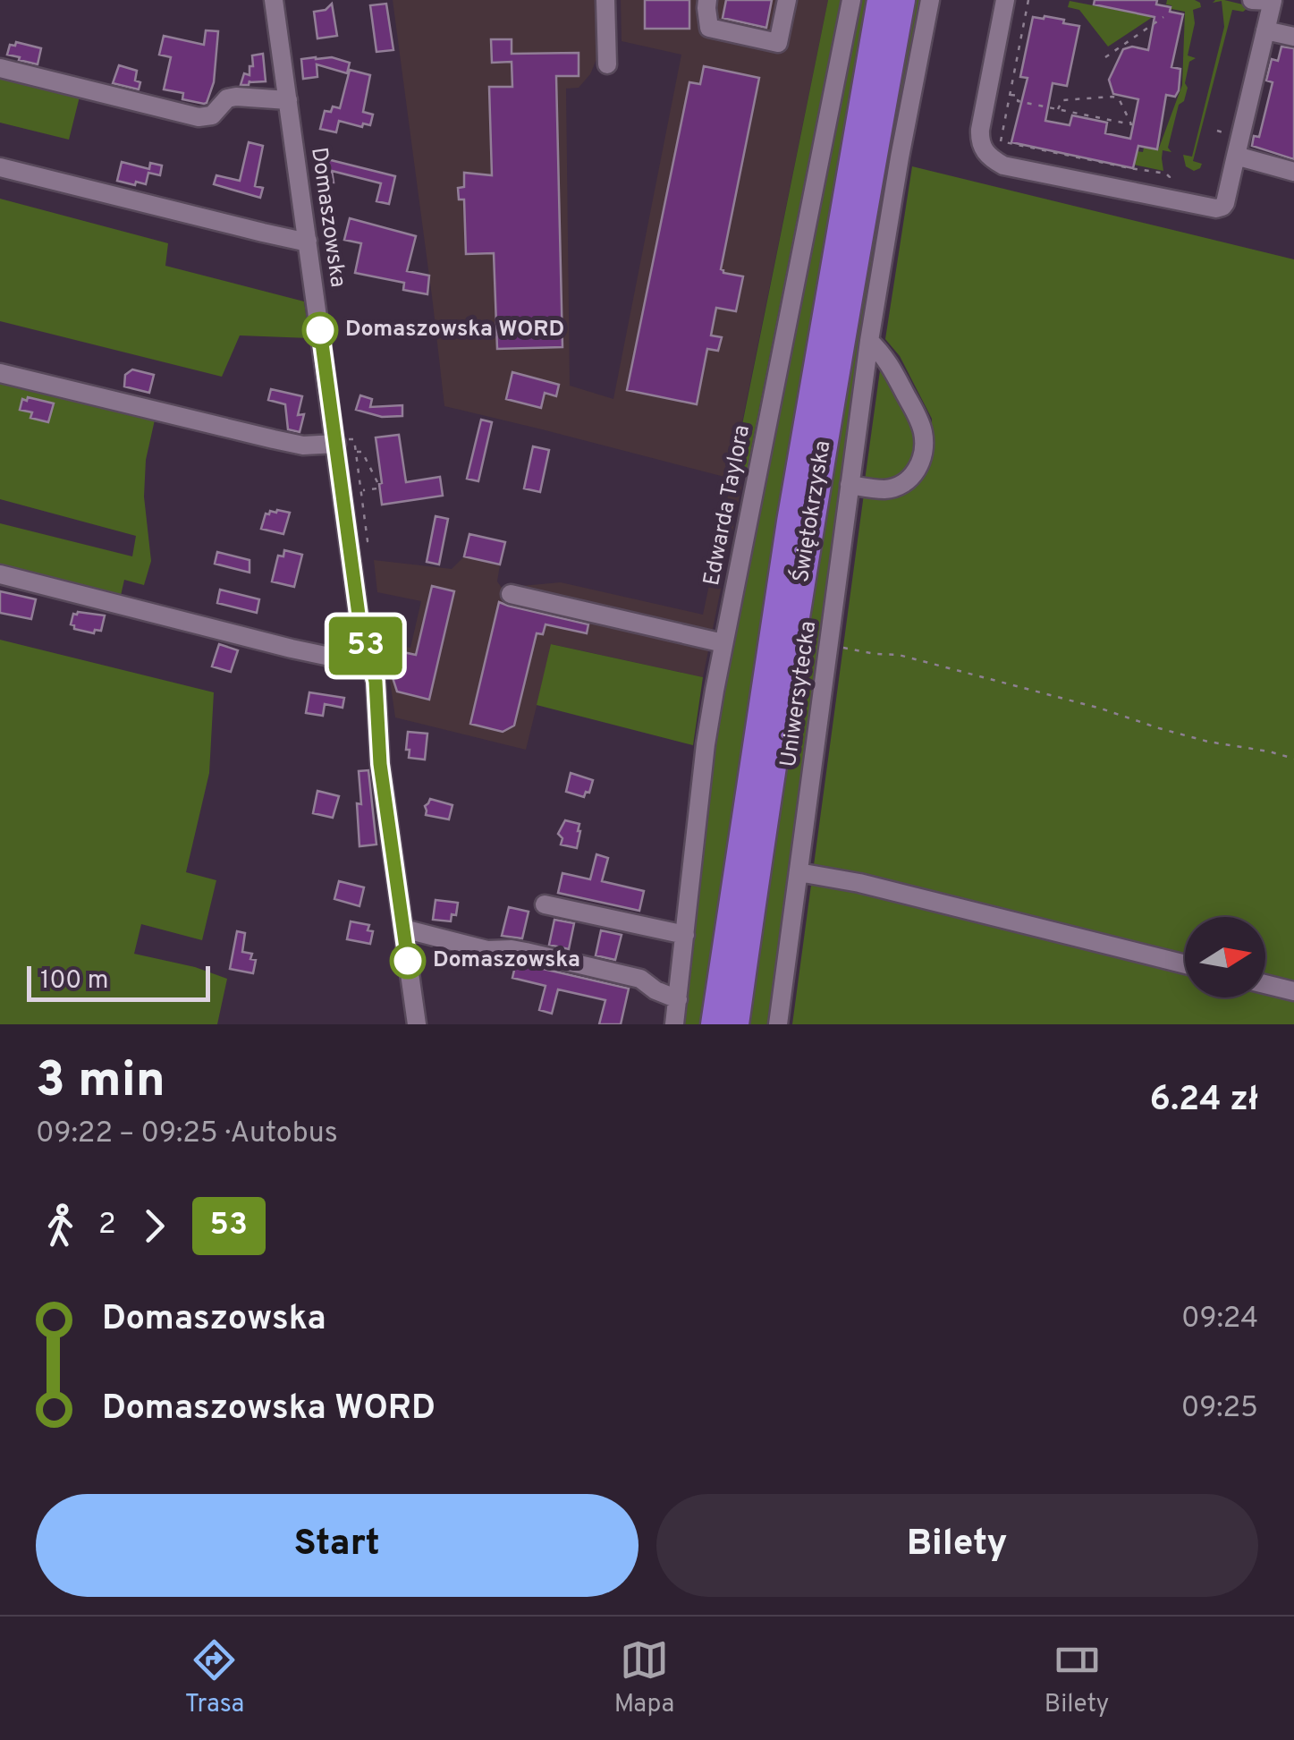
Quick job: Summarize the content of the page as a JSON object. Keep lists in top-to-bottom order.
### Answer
{
  "streets": {
    "highway": ["Świętokrzyska"],
    "street": ["Domaszowska", "Edwarda Taylora", "Uniwersytecka"]
  },
  "places": ["Domaszowska WORD", "Domaszowska"],
  "lines": ["bus line 53"],
  "scale_bar": "100 m",
  "north": "right",
  "page": {
    "on_map": "53",
    "scale": "100 m",
    "heading": ["3 min", "09:22 – 09:25 · Autobus", "6.24 zł"],
    "legs": ["2", "53"],
    "list": [
      {
        "name": "Domaszowska",
        "value": "09:24"
      },
      {
        "name": "Domaszowska WORD",
        "value": "09:25"
      }
    ],
    "buttons": ["Start", "Bilety"],
    "tabs": ["Trasa", "Mapa", "Bilety"]
  }
}
